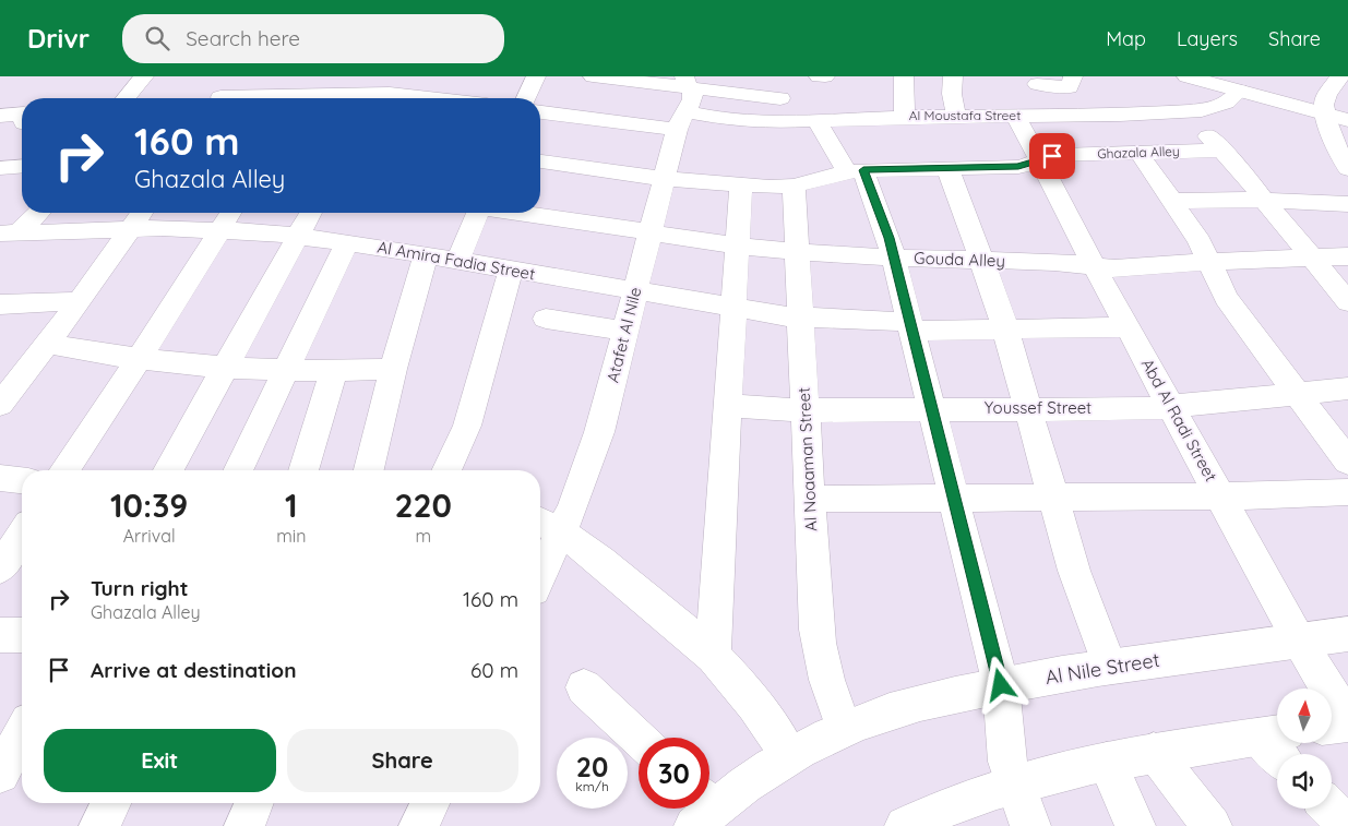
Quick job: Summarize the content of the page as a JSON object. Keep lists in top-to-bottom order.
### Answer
{
  "streets": {
    "street": [
      "Al Moustafa Street",
      "Ghazala Alley",
      "Gouda Alley",
      "Al Amira Fadia Street",
      "Atafet Al Nile",
      "Youssef Street",
      "Abd Al Radi Street",
      "Al Noaaman Street",
      "Al Nile Street"
    ]
  },
  "crossings": [
    ["Al Moustafa Street", "Atafet Al Nile"],
    ["Al Moustafa Street", "Abd Al Radi Street"],
    ["Ghazala Alley", "Atafet Al Nile"],
    ["Ghazala Alley", "Abd Al Radi Street"],
    ["Ghazala Alley", "Al Noaaman Street"],
    ["Gouda Alley", "Atafet Al Nile"],
    ["Gouda Alley", "Abd Al Radi Street"],
    ["Gouda Alley", "Al Noaaman Street"],
    ["Al Amira Fadia Street", "Atafet Al Nile"],
    ["Al Amira Fadia Street", "Abd Al Radi Street"],
    ["Al Amira Fadia Street", "Al Noaaman Street"],
    ["Youssef Street", "Abd Al Radi Street"],
    ["Youssef Street", "Al Noaaman Street"],
    ["Abd Al Radi Street", "Al Nile Street"],
    ["Al Noaaman Street", "Al Nile Street"]
  ],
  "north": "top",
  "page": {
    "header": "Drivr",
    "search": "Search here",
    "nav": ["Map", "Layers", "Share"],
    "turn": ["160 m", "Ghazala Alley"],
    "eta": [
      "10:39",
      "Arrival",
      "1",
      "min",
      "220",
      "m"
    ],
    "list": [
      {
        "name": "Turn right",
        "note": "Ghazala Alley",
        "value": "160 m"
      },
      {
        "name": "Arrive at destination",
        "value": "60 m"
      }
    ],
    "buttons": ["Exit", "Share"],
    "speed": "20 km/h",
    "limit": "30"
  }
}
